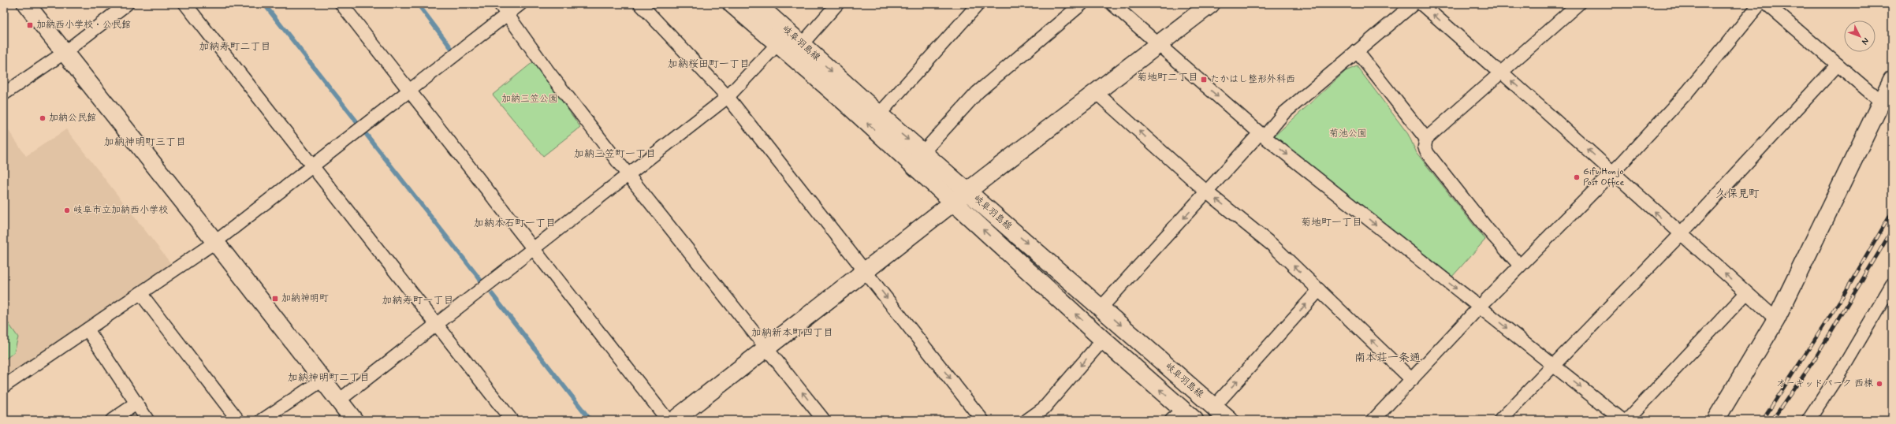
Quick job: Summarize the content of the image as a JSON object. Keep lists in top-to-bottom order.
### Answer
{
  "streets": {
    "street": ["岐阜羽島線"]
  },
  "districts": [
    "加納寿町二丁目",
    "加納桜田町一丁目",
    "菊地町二丁目",
    "加納神明町三丁目",
    "加納三笠町一丁目",
    "久保見町",
    "菊地町一丁目",
    "加納本石町一丁目",
    "加納寿町一丁目",
    "加納新本町四丁目",
    "南本荘一条通",
    "加納神明町二丁目"
  ],
  "parks": ["加納三笠公園", "菊池公園"],
  "places": {
    "transit": ["加納西小学校・公民館", "たかはし整形外科西", "加納神明町"],
    "other": [
      "加納公民館",
      "Gifu Honjo Post Office",
      "岐阜市立加納西小学校",
      "オーキッドパーク 西棟"
    ]
  },
  "north": "bottom right"
}
